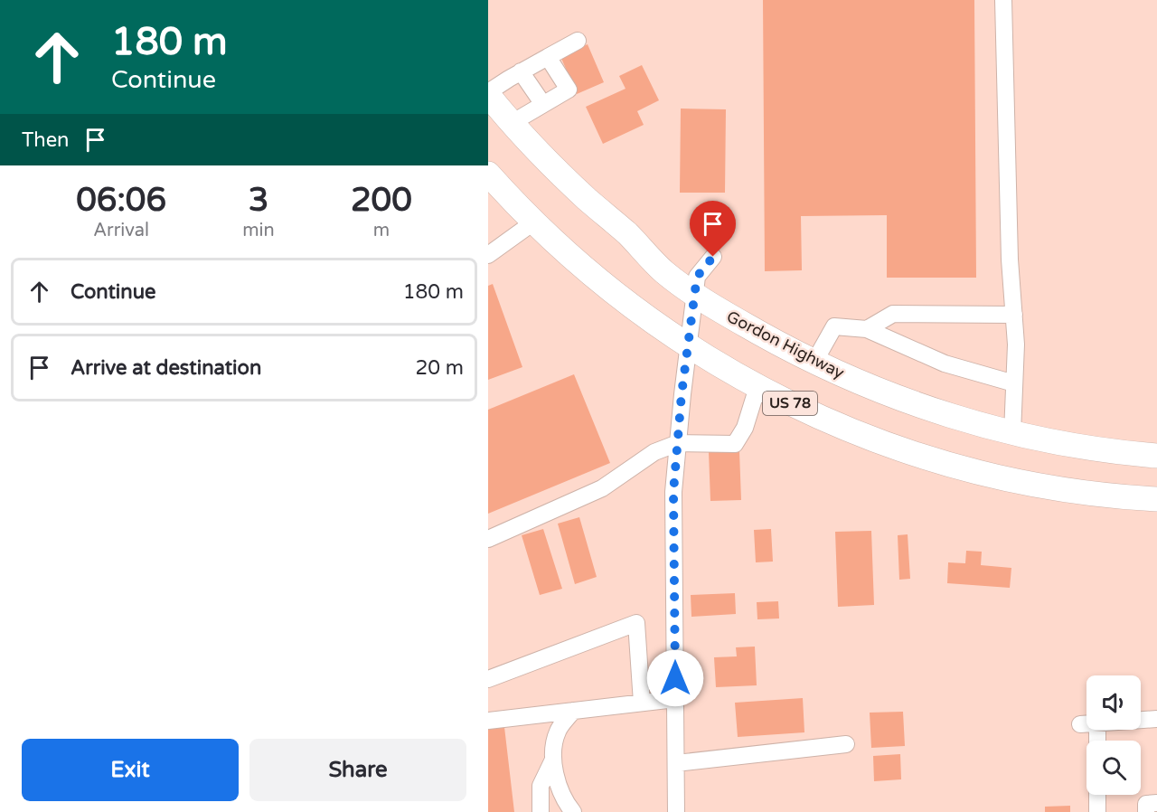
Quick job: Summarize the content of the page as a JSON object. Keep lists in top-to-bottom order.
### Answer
{
  "streets": {
    "highway": ["Gordon Highway", "US 78"]
  },
  "page": {
    "turn": ["180 m", "Continue"],
    "then": "Then",
    "eta": [
      "06:06",
      "Arrival",
      "3",
      "min",
      "200",
      "m"
    ],
    "list": [
      {
        "name": "Continue",
        "value": "180 m"
      },
      {
        "name": "Arrive at destination",
        "value": "20 m"
      }
    ],
    "buttons": ["Exit", "Share"]
  }
}
